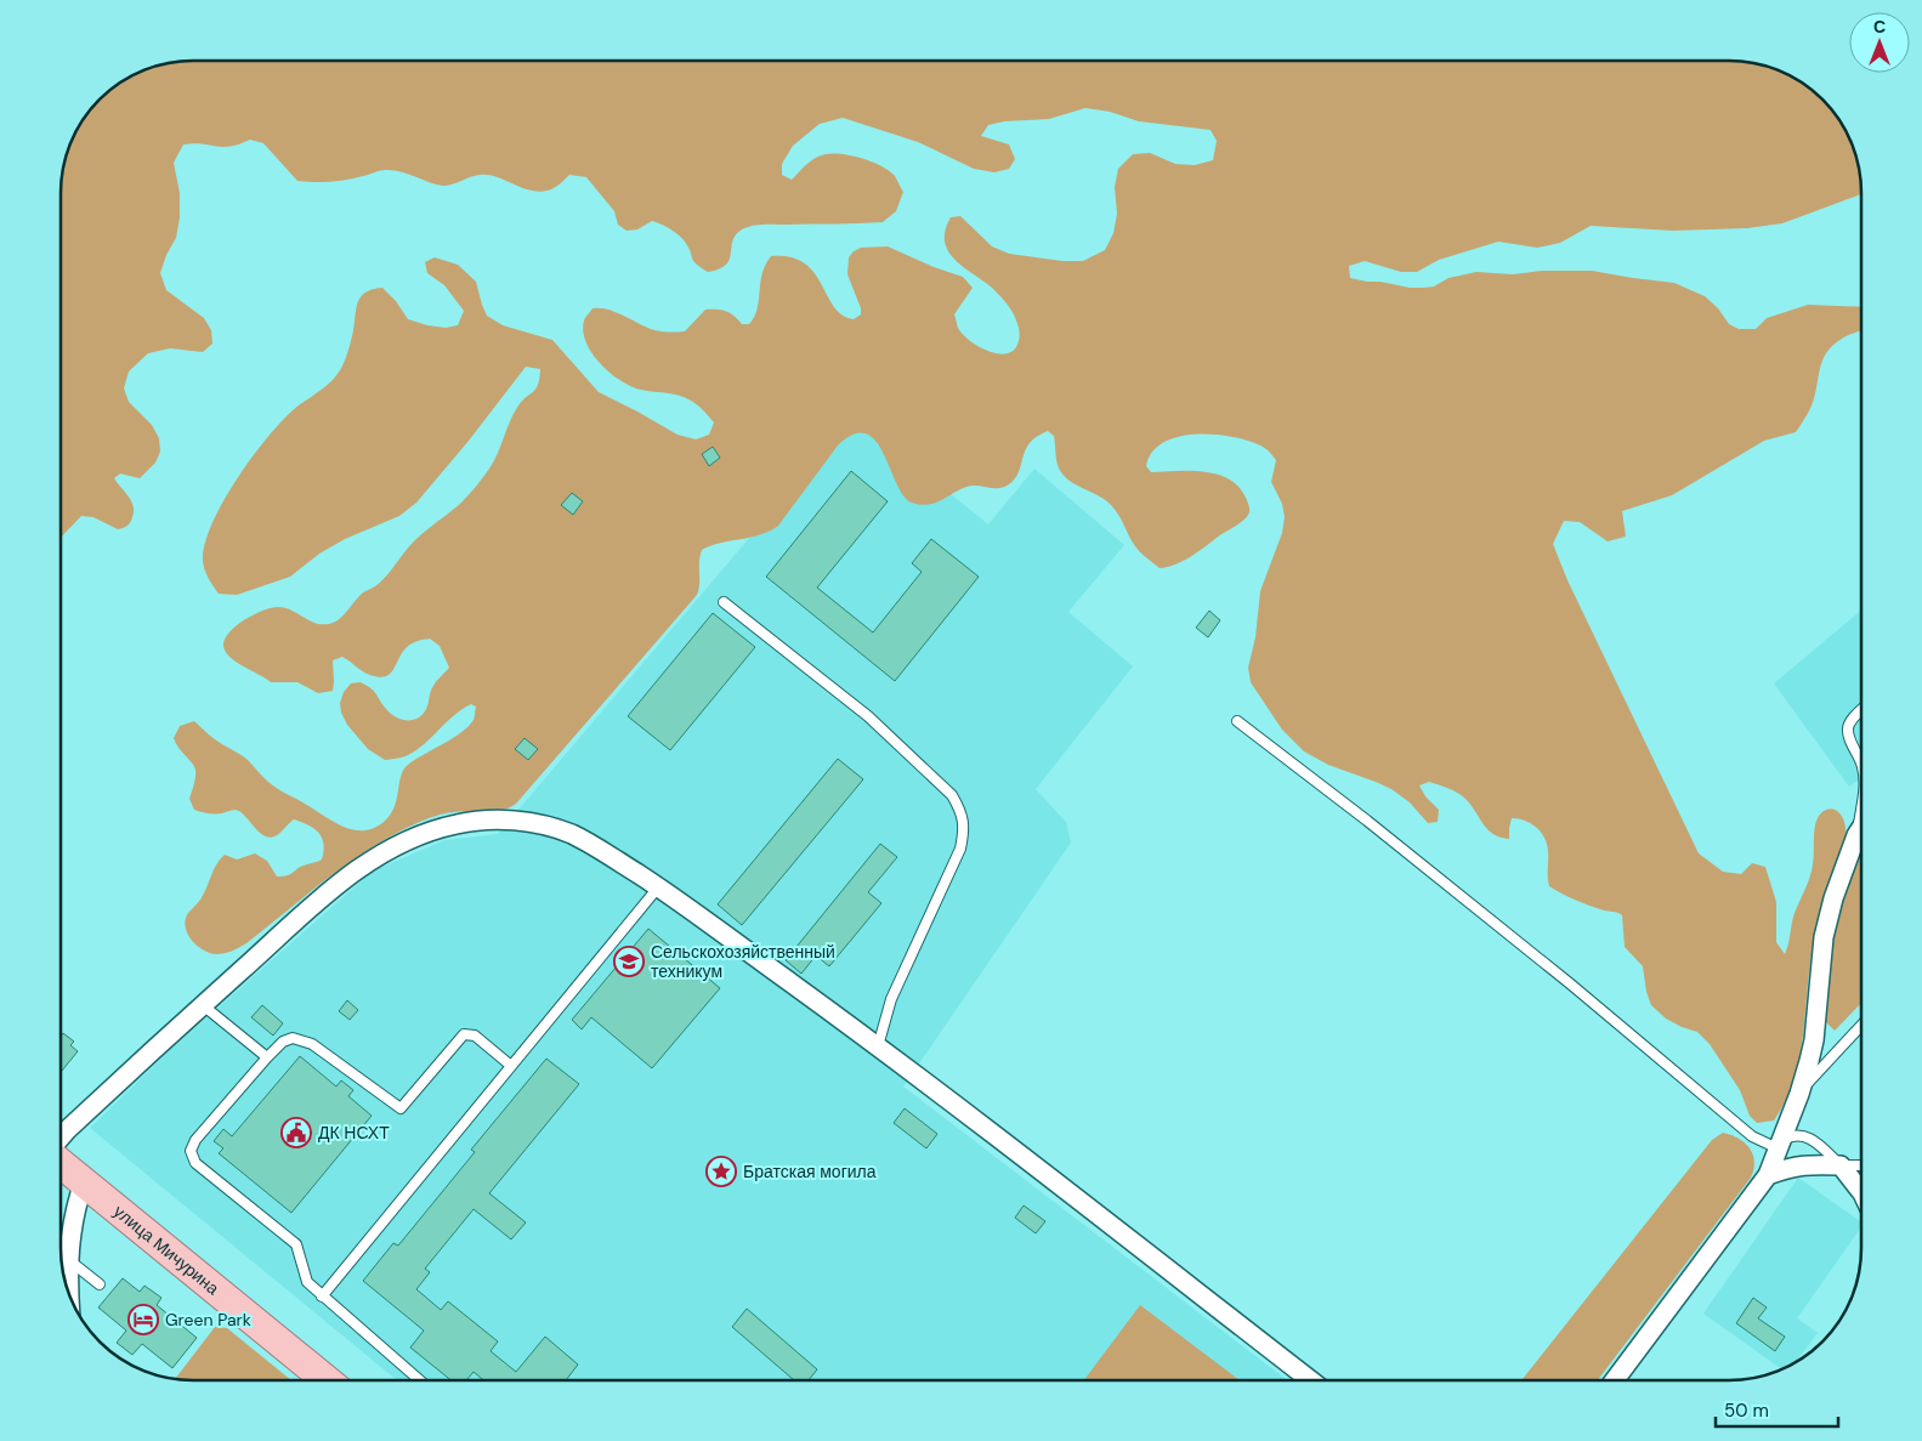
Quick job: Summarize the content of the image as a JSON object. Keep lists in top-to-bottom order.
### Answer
{
  "streets": {
    "main road": ["улица Мичурина"]
  },
  "places": {
    "school or university": ["Сельскохозяйственный техникум"],
    "public building": ["ДК НСХТ"],
    "place": ["Братская могила"],
    "hotel": ["Green Park"]
  },
  "scale_bar": "50 m",
  "north": "top"
}
